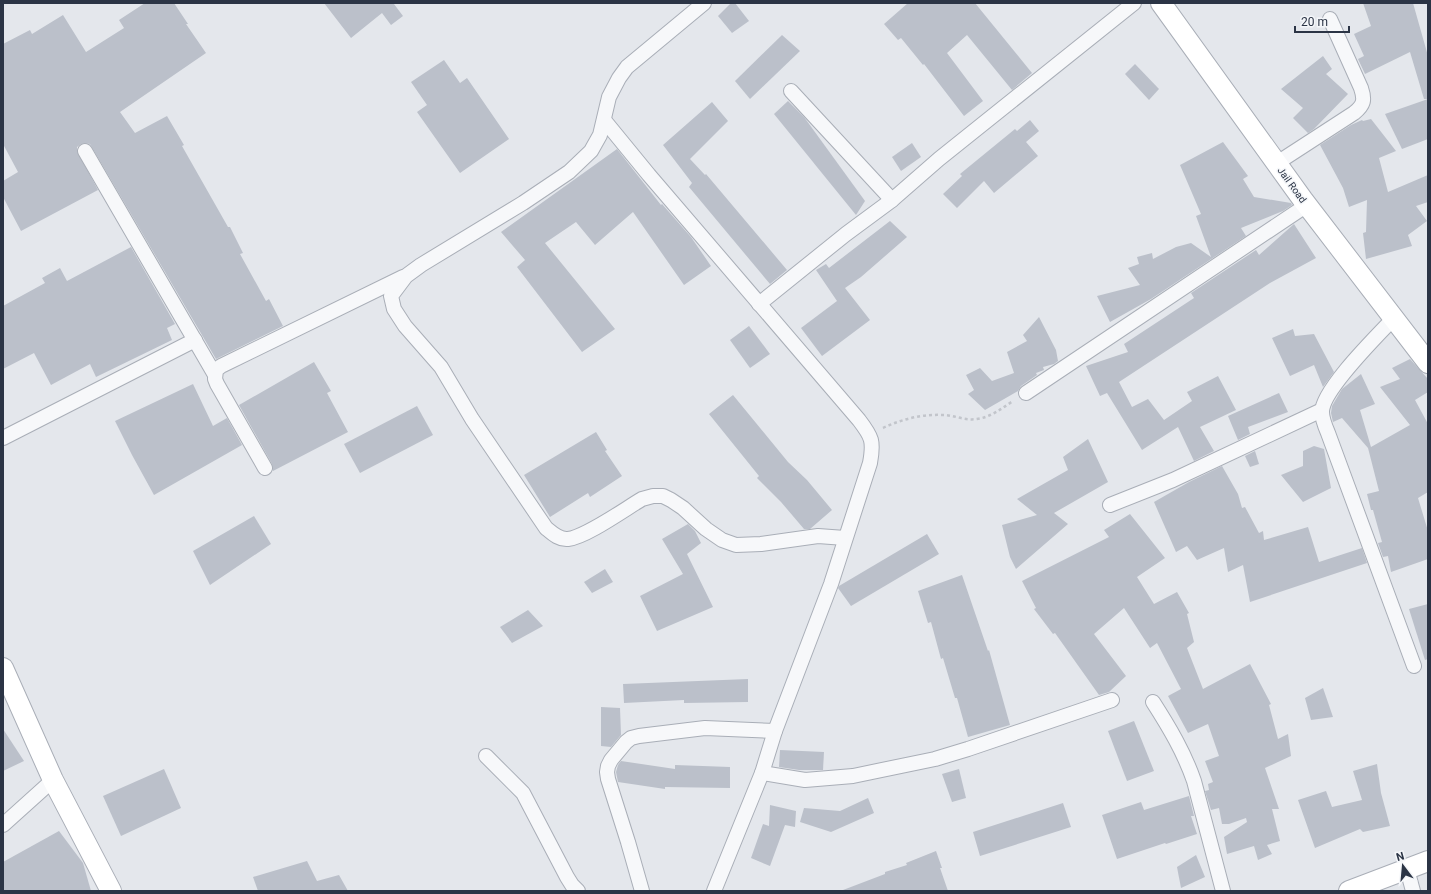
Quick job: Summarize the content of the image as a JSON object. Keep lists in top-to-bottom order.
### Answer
{
  "streets": {
    "street": ["Jail Road"]
  },
  "scale_bar": "20 m",
  "north": "top"
}
